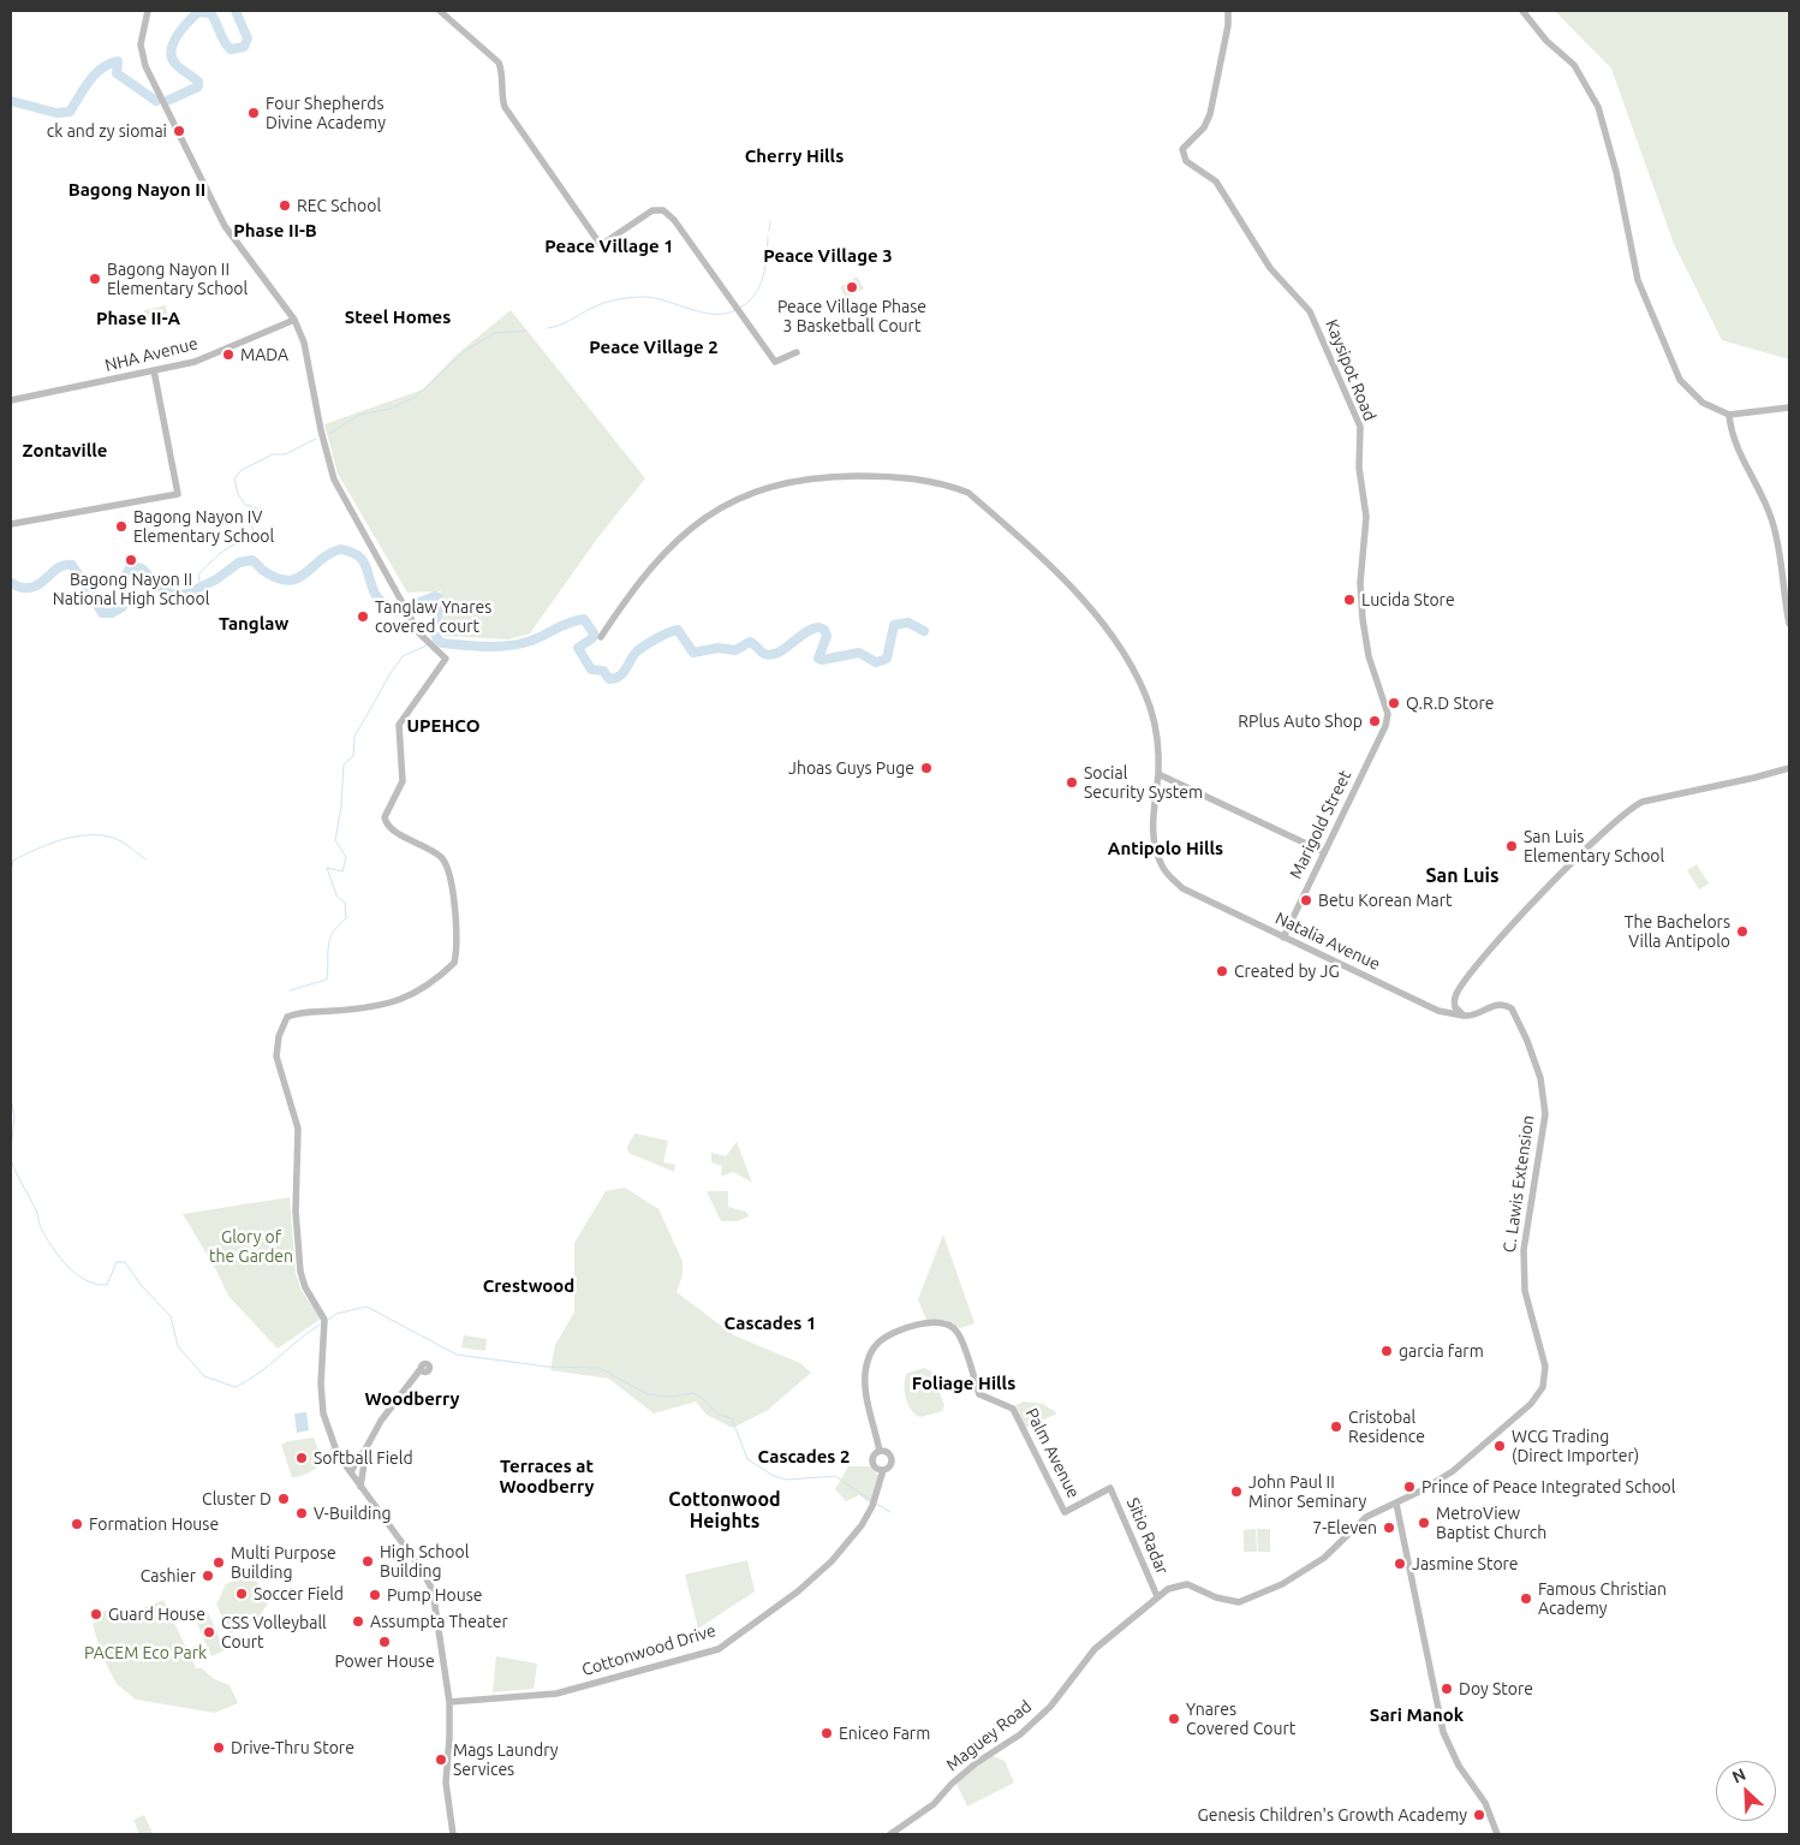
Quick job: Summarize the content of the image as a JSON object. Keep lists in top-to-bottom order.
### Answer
{
  "streets": {
    "street": [
      "NHA Avenue",
      "Kaysipot Road",
      "Marigold Street",
      "Natalia Avenue",
      "C. Lawis Extension",
      "Palm Avenue",
      "Sitio Radar",
      "Cottonwood Drive",
      "Maguey Road"
    ]
  },
  "crossings": [
    ["Kaysipot Road", "Marigold Street"],
    ["Marigold Street", "Natalia Avenue"],
    ["Natalia Avenue", "C. Lawis Extension"],
    ["C. Lawis Extension", "Maguey Road"],
    ["Palm Avenue", "Sitio Radar"],
    ["Palm Avenue", "Cottonwood Drive"],
    ["Sitio Radar", "Maguey Road"]
  ],
  "districts": [
    "Cherry Hills",
    "Bagong Nayon II",
    "Phase II-B",
    "Peace Village 1",
    "Peace Village 3",
    "Steel Homes",
    "Phase II-A",
    "Peace Village 2",
    "Zontaville",
    "Tanglaw",
    "UPEHCO",
    "Antipolo Hills",
    "San Luis",
    "Crestwood",
    "Cascades 1",
    "Foliage Hills",
    "Woodberry",
    "Cascades 2",
    "Terraces at Woodberry",
    "Cottonwood Heights",
    "Sari Manok"
  ],
  "parks": ["Glory of the Garden", "PACEM Eco Park"],
  "places": [
    "Four Shepherds Divine Academy",
    "ck and zy siomai",
    "REC School",
    "Bagong Nayon II Elementary School",
    "Peace Village Phase 3 Basketball Court",
    "MADA",
    "Bagong Nayon IV Elementary School",
    "Bagong Nayon II National High School",
    "Lucida Store",
    "Tanglaw Ynares covered court",
    "Q.R.D Store",
    "RPlus Auto Shop",
    "Jhoas Guys Puge",
    "Social Security System",
    "San Luis Elementary School",
    "Betu Korean Mart",
    "The Bachelors Villa Antipolo",
    "Created by JG",
    "garcia farm",
    "Cristobal Residence",
    "WCG Trading (Direct Importer)",
    "Softball Field",
    "Prince of Peace Integrated School",
    "John Paul II Minor Seminary",
    "Cluster D",
    "V-Building",
    "MetroView Baptist Church",
    "Formation House",
    "7-Eleven",
    "High School Building",
    "Multi Purpose Building",
    "Jasmine Store",
    "Cashier",
    "Soccer Field",
    "Pump House",
    "Famous Christian Academy",
    "Guard House",
    "Assumpta Theater",
    "CSS Volleyball Court",
    "Power House",
    "Doy Store",
    "Ynares Covered Court",
    "Eniceo Farm",
    "Drive-Thru Store",
    "Mags Laundry Services",
    "Genesis Children's Growth Academy"
  ],
  "north": "top left"
}
